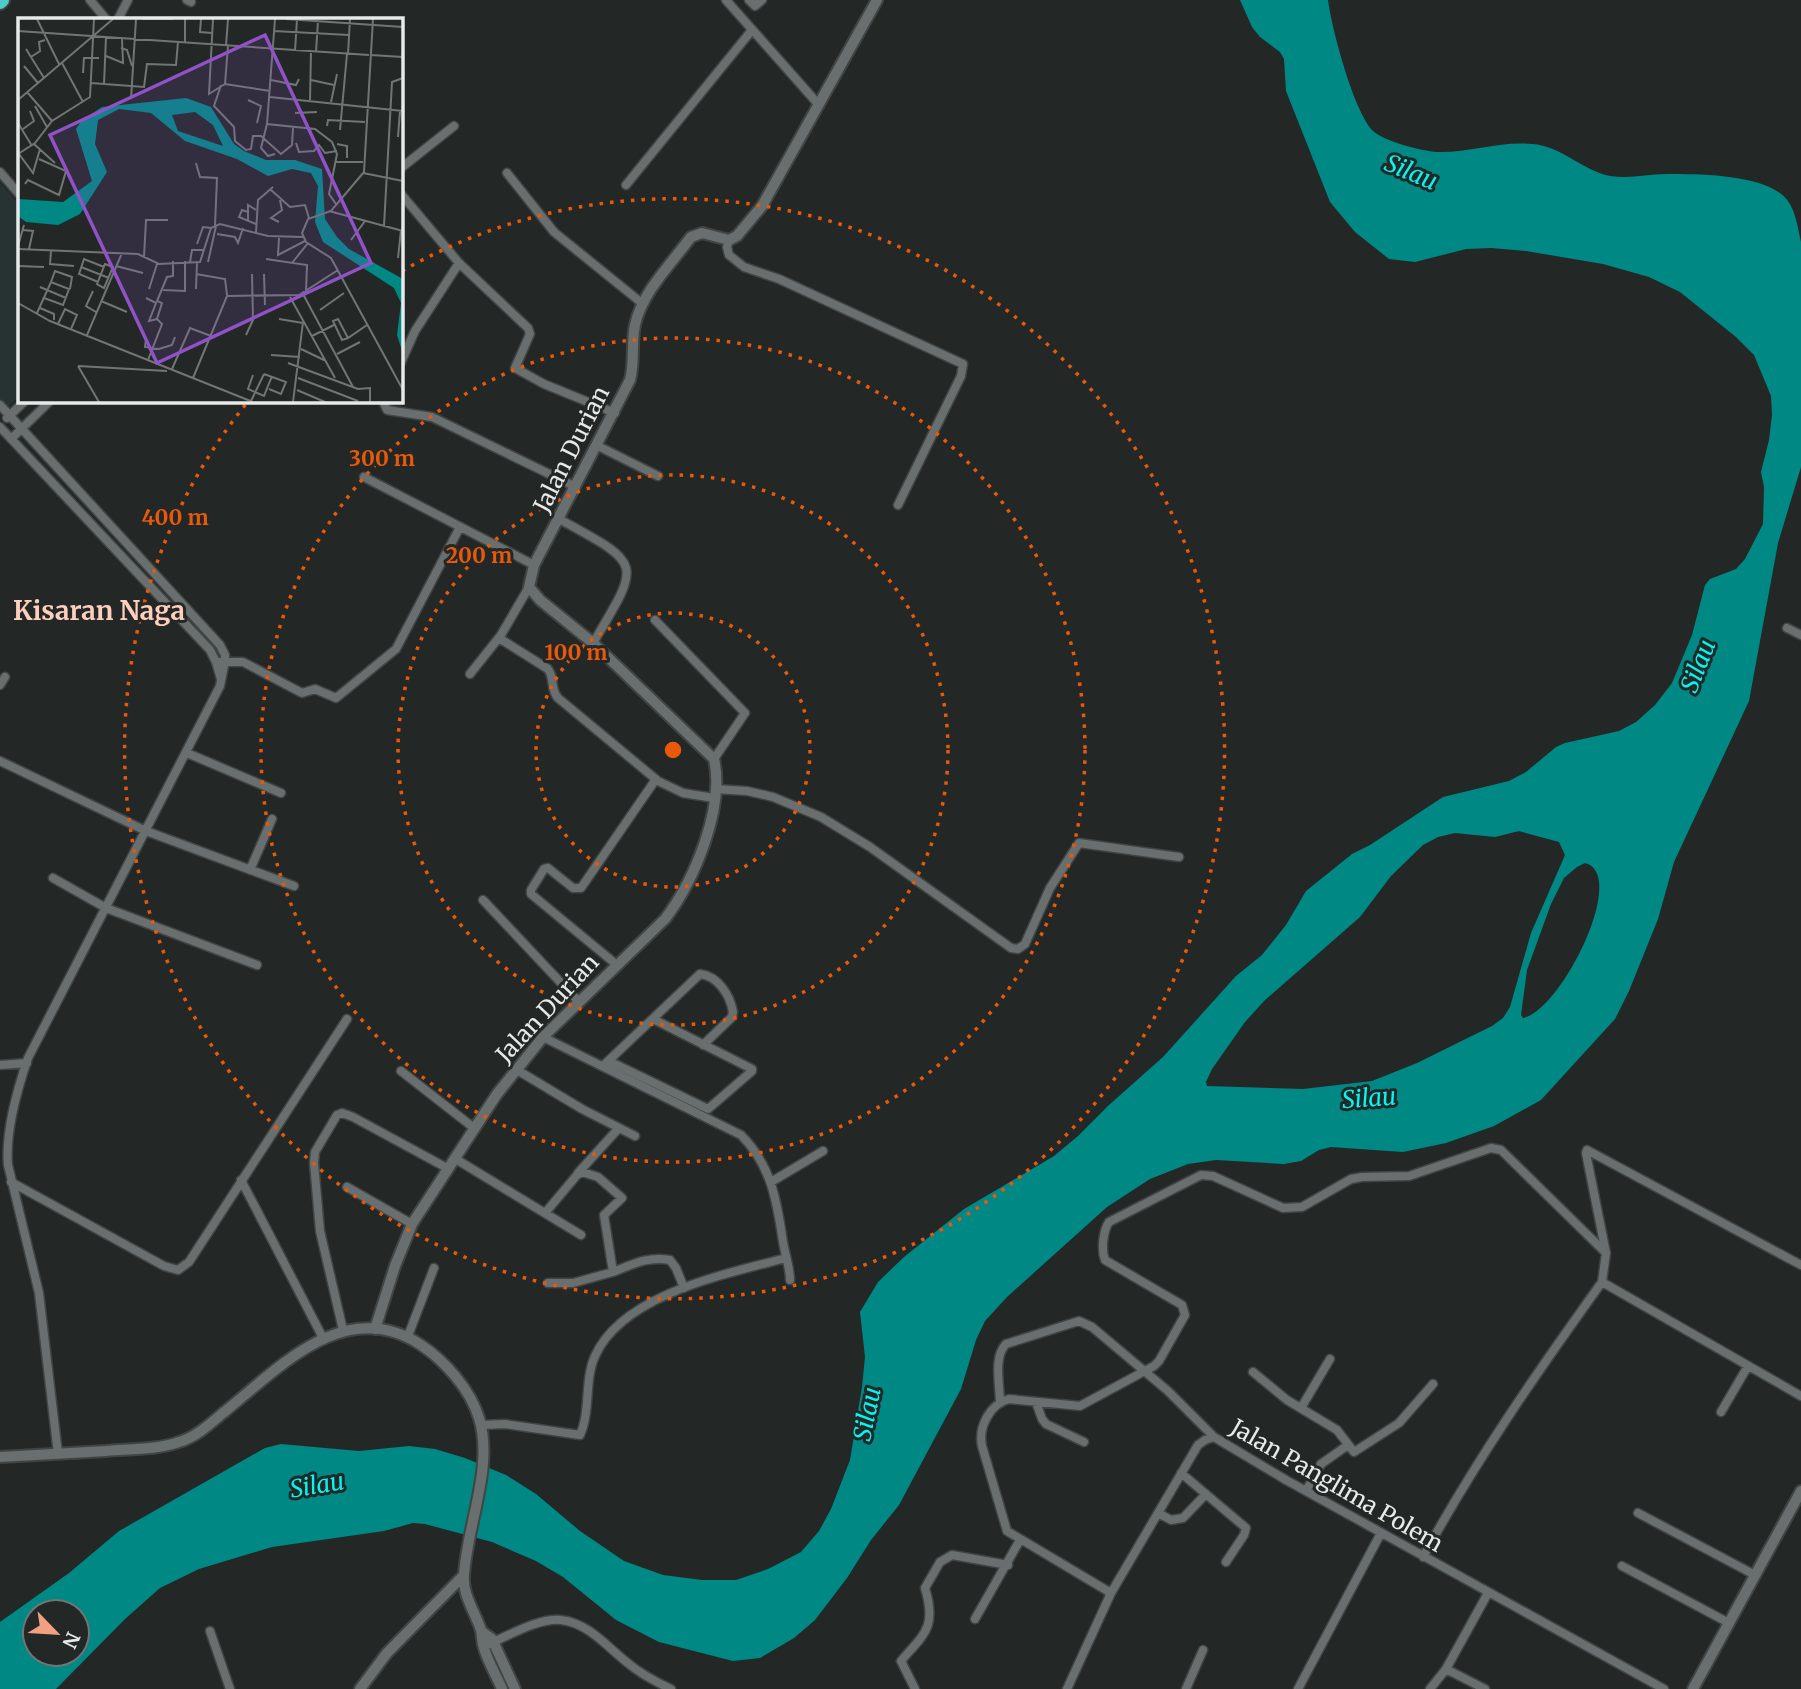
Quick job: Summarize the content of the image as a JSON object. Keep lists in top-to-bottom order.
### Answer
{
  "streets": {
    "street": ["Jalan Durian", "Jalan Panglima Polem"]
  },
  "districts": ["Kisaran Naga"],
  "water": ["Silau"],
  "north": "bottom right",
  "rings": [
    "300 m",
    "400 m",
    "200 m",
    "100 m"
  ]
}
